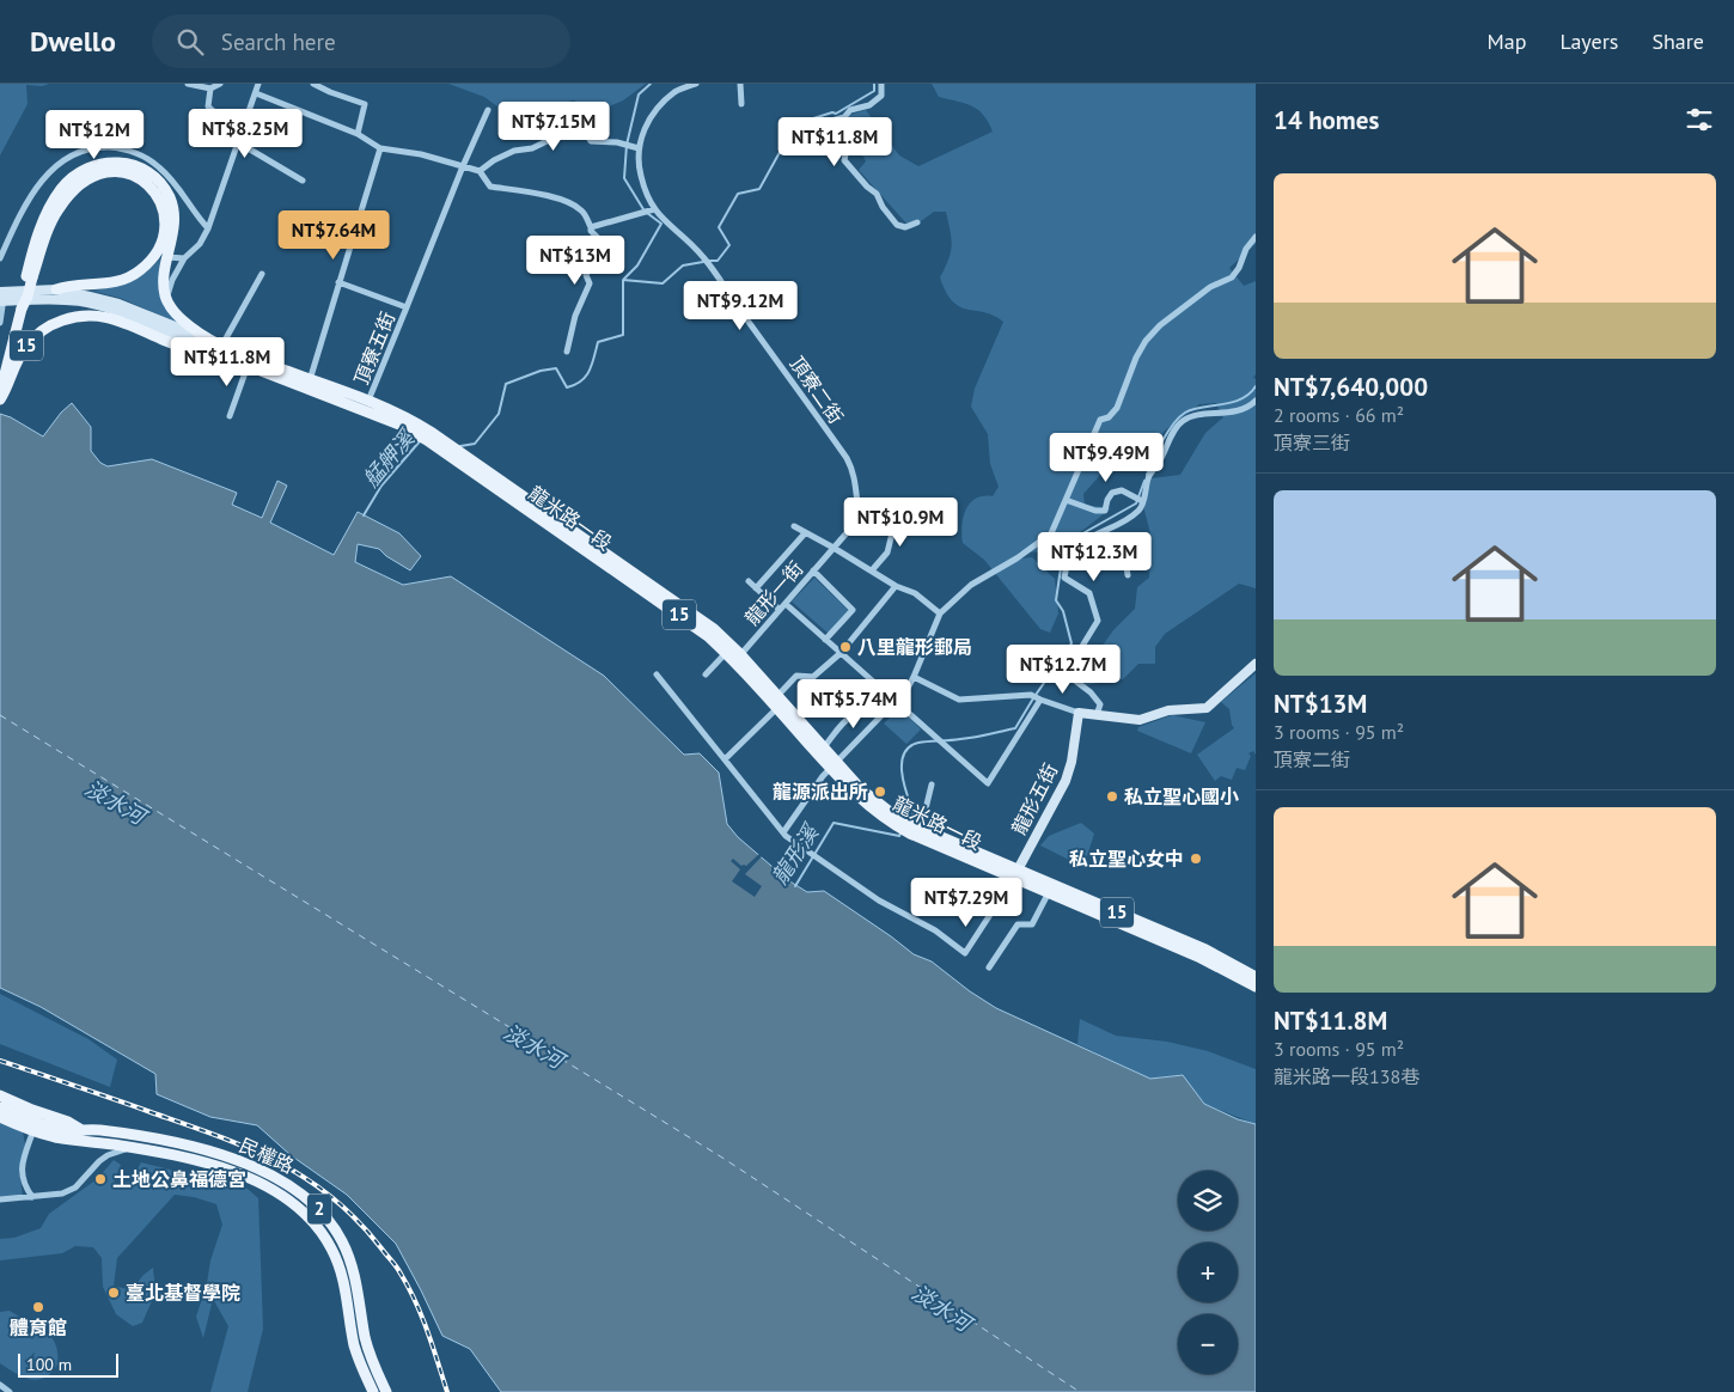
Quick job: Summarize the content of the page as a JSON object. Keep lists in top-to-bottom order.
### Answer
{
  "streets": {
    "main road": [
      "15",
      "龍米路一段",
      "龍形五街",
      "民權路",
      "2"
    ],
    "street": ["頂寮五街", "頂寮二街", "龍形一街"]
  },
  "crossings": [
    ["15", "龍米路一段"],
    ["頂寮五街", "龍米路一段"],
    ["頂寮二街", "龍形一街"],
    ["龍米路一段", "龍形一街"],
    ["龍米路一段", "龍形五街"]
  ],
  "water": ["艋舺溪", "淡水河", "龍形溪"],
  "places": [
    "八里龍形郵局",
    "龍源派出所",
    "私立聖心國小",
    "私立聖心女中",
    "土地公鼻福德宮",
    "臺北基督學院",
    "體育館"
  ],
  "scale_bar": "100 m",
  "page": {
    "header": "Dwello",
    "search": "Search here",
    "nav": ["Map", "Layers", "Share"],
    "heading": "14 homes",
    "price": [
      "NT$7.15M",
      "NT$8.25M",
      "NT$12M",
      "NT$11.8M",
      "NT$7.64M",
      "NT$13M",
      "NT$9.12M",
      "NT$11.8M",
      "NT$9.49M",
      "NT$10.9M",
      "NT$12.3M",
      "NT$12.7M",
      "NT$5.74M",
      "NT$7.29M"
    ],
    "list": [
      {
        "name": "NT$7,640,000",
        "note": "2 rooms · 66 m² · 頂寮三街"
      },
      {
        "name": "NT$13M",
        "note": "3 rooms · 95 m² · 頂寮二街"
      },
      {
        "name": "NT$11.8M",
        "note": "3 rooms · 95 m² · 龍米路一段138巷"
      }
    ],
    "map_buttons": ["+", "−"],
    "scale": "100 m"
  }
}
